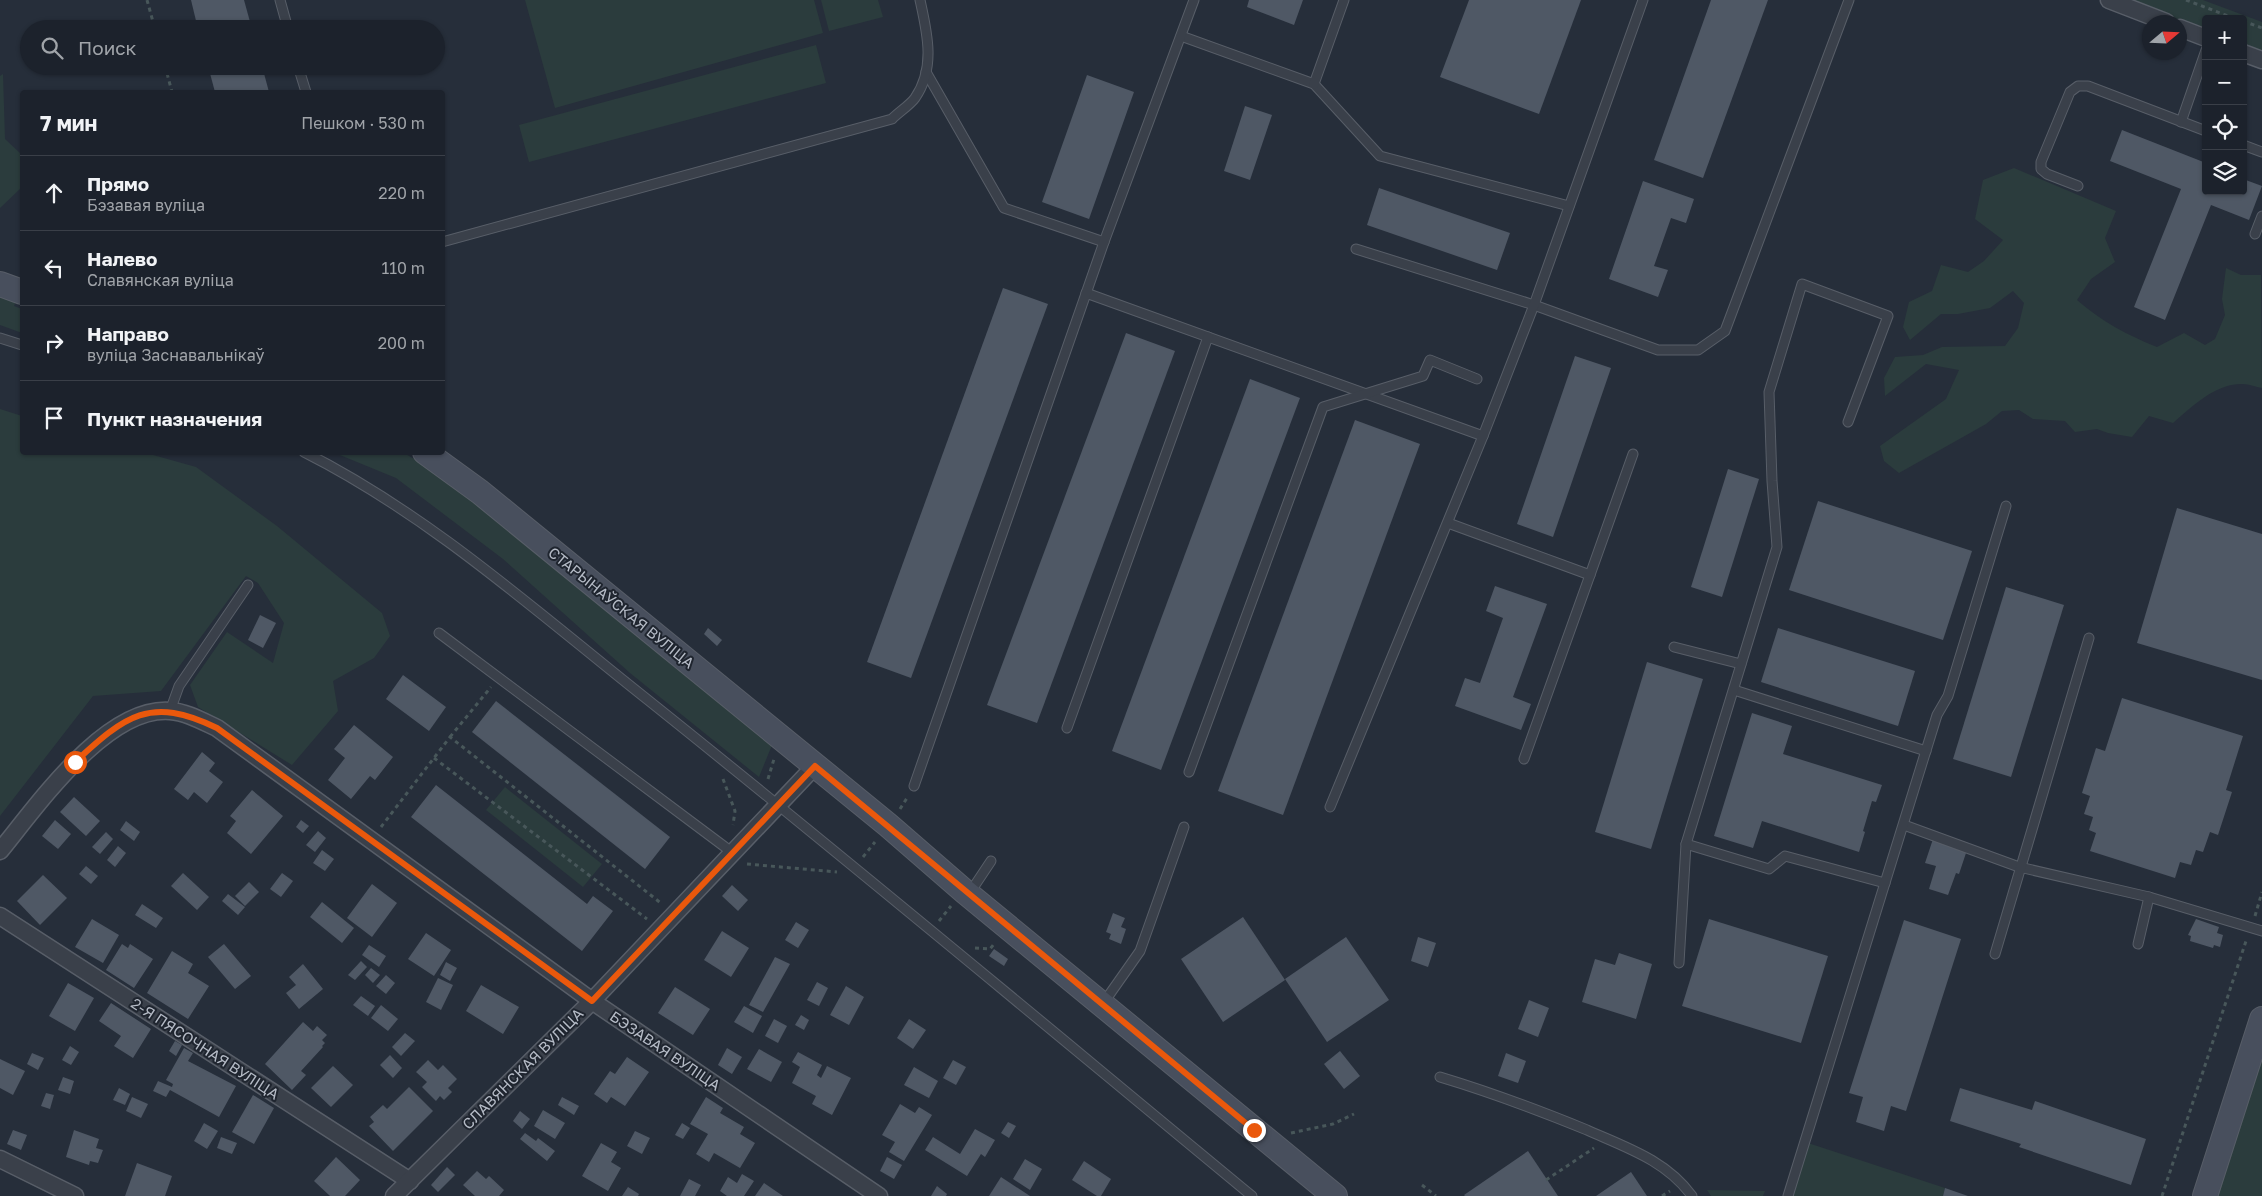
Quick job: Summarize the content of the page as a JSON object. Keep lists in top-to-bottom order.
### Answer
{
  "streets": {
    "main road": ["СТАРЫНАЎСКАЯ ВУЛІЦА"],
    "street": ["2-Я ПЯСОЧНАЯ ВУЛІЦА", "БЭЗАВАЯ ВУЛІЦА", "СЛАВЯНСКАЯ ВУЛІЦА"]
  },
  "crossings": [
    ["СТАРЫНАЎСКАЯ ВУЛІЦА", "СЛАВЯНСКАЯ ВУЛІЦА"],
    ["2-Я ПЯСОЧНАЯ ВУЛІЦА", "СЛАВЯНСКАЯ ВУЛІЦА"],
    ["БЭЗАВАЯ ВУЛІЦА", "СЛАВЯНСКАЯ ВУЛІЦА"]
  ],
  "north": "right",
  "page": {
    "map_buttons": ["+", "−"],
    "search": "Поиск",
    "heading": ["7 мин", "Пешком · 530 m"],
    "list": [
      ["Прямо", "Бэзавая вуліца", "220 m"],
      ["Налево", "Славянская вуліца", "110 m"],
      ["Направо", "вуліца Заснавальнікаў", "200 m"],
      "Пункт назначения"
    ]
  }
}
